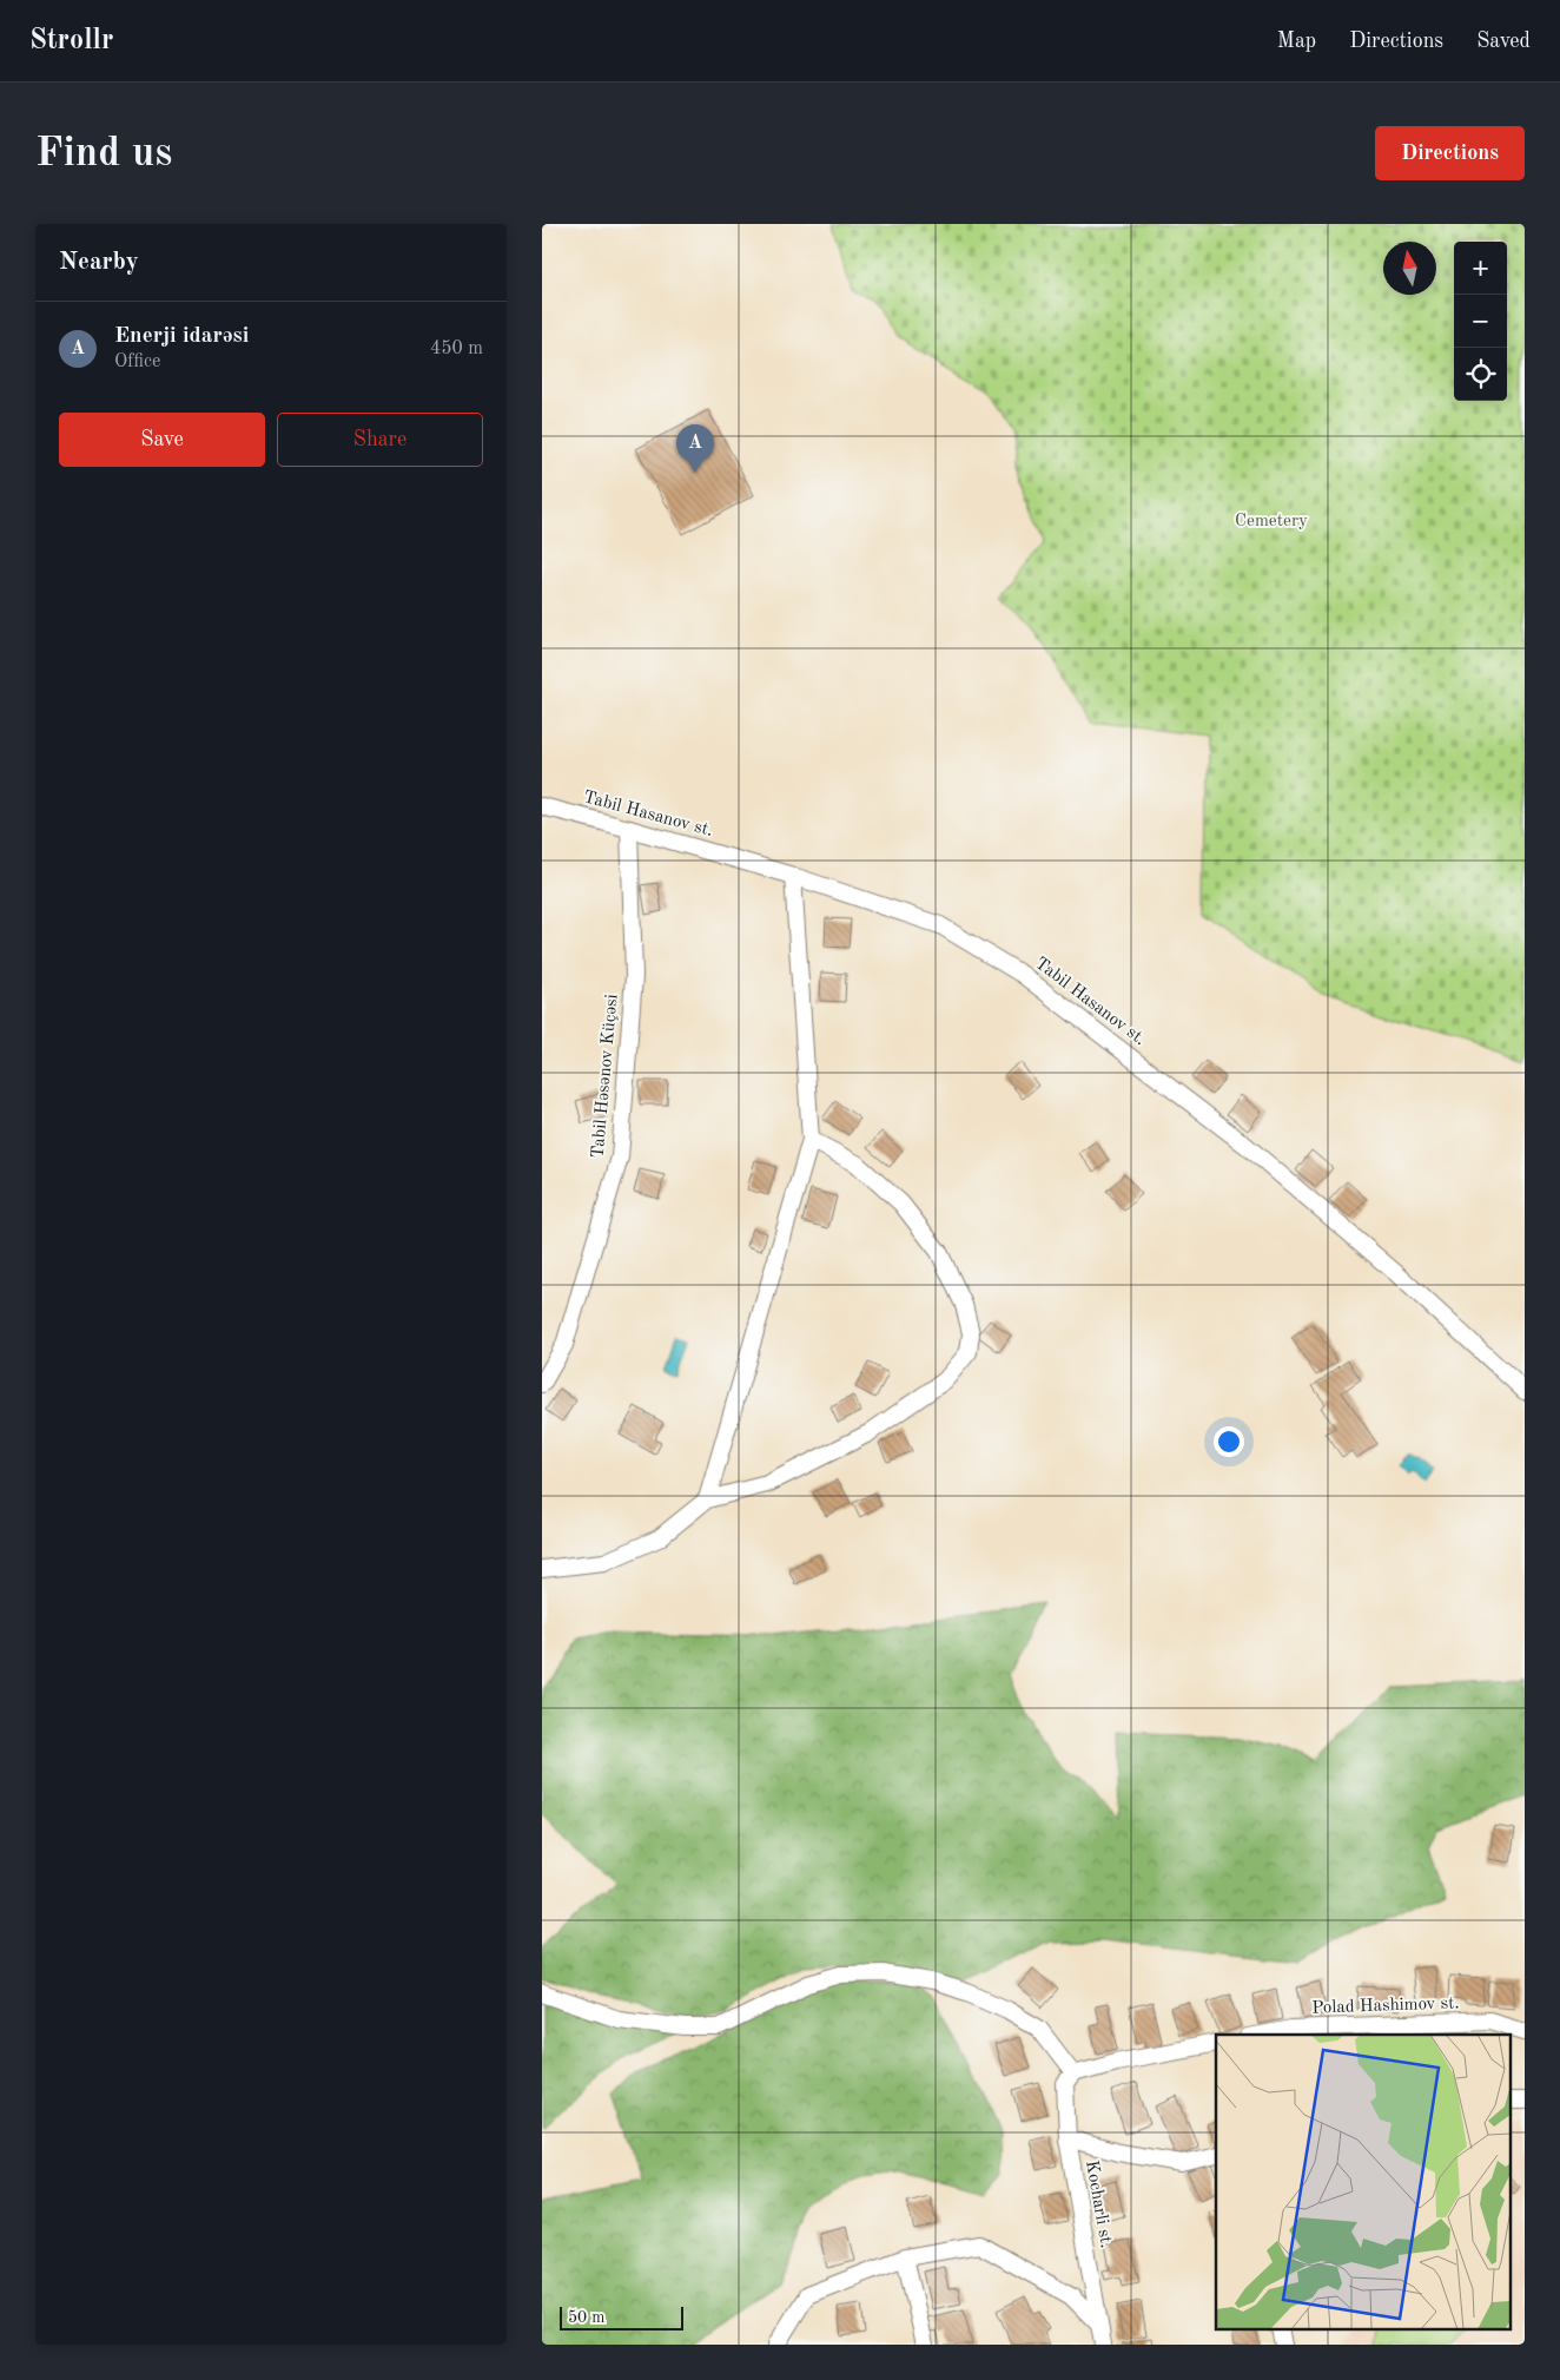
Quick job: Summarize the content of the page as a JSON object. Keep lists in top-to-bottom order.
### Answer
{
  "streets": {
    "street": [
      "Tabil Hasanov st.",
      "Tabil Həsənov Küçəsi",
      "Polad Hashimov st.",
      "Kocharli st."
    ]
  },
  "crossings": [
    ["Tabil Hasanov st.", "Tabil Həsənov Küçəsi"]
  ],
  "parks": ["Cemetery"],
  "scale_bar": "50 m",
  "north": "top",
  "page": {
    "header": "Strollr",
    "nav": ["Map", "Directions", "Saved"],
    "buttons": [
      "Directions",
      ["Save", "Share"]
    ],
    "title": "Find us",
    "heading": "Nearby",
    "map_buttons": ["+", "−"],
    "list": [
      {
        "mark": "A",
        "name": "Enerji idarəsi",
        "note": "Office",
        "value": "450 m"
      }
    ],
    "pins": "A",
    "scale": "50 m"
  }
}
